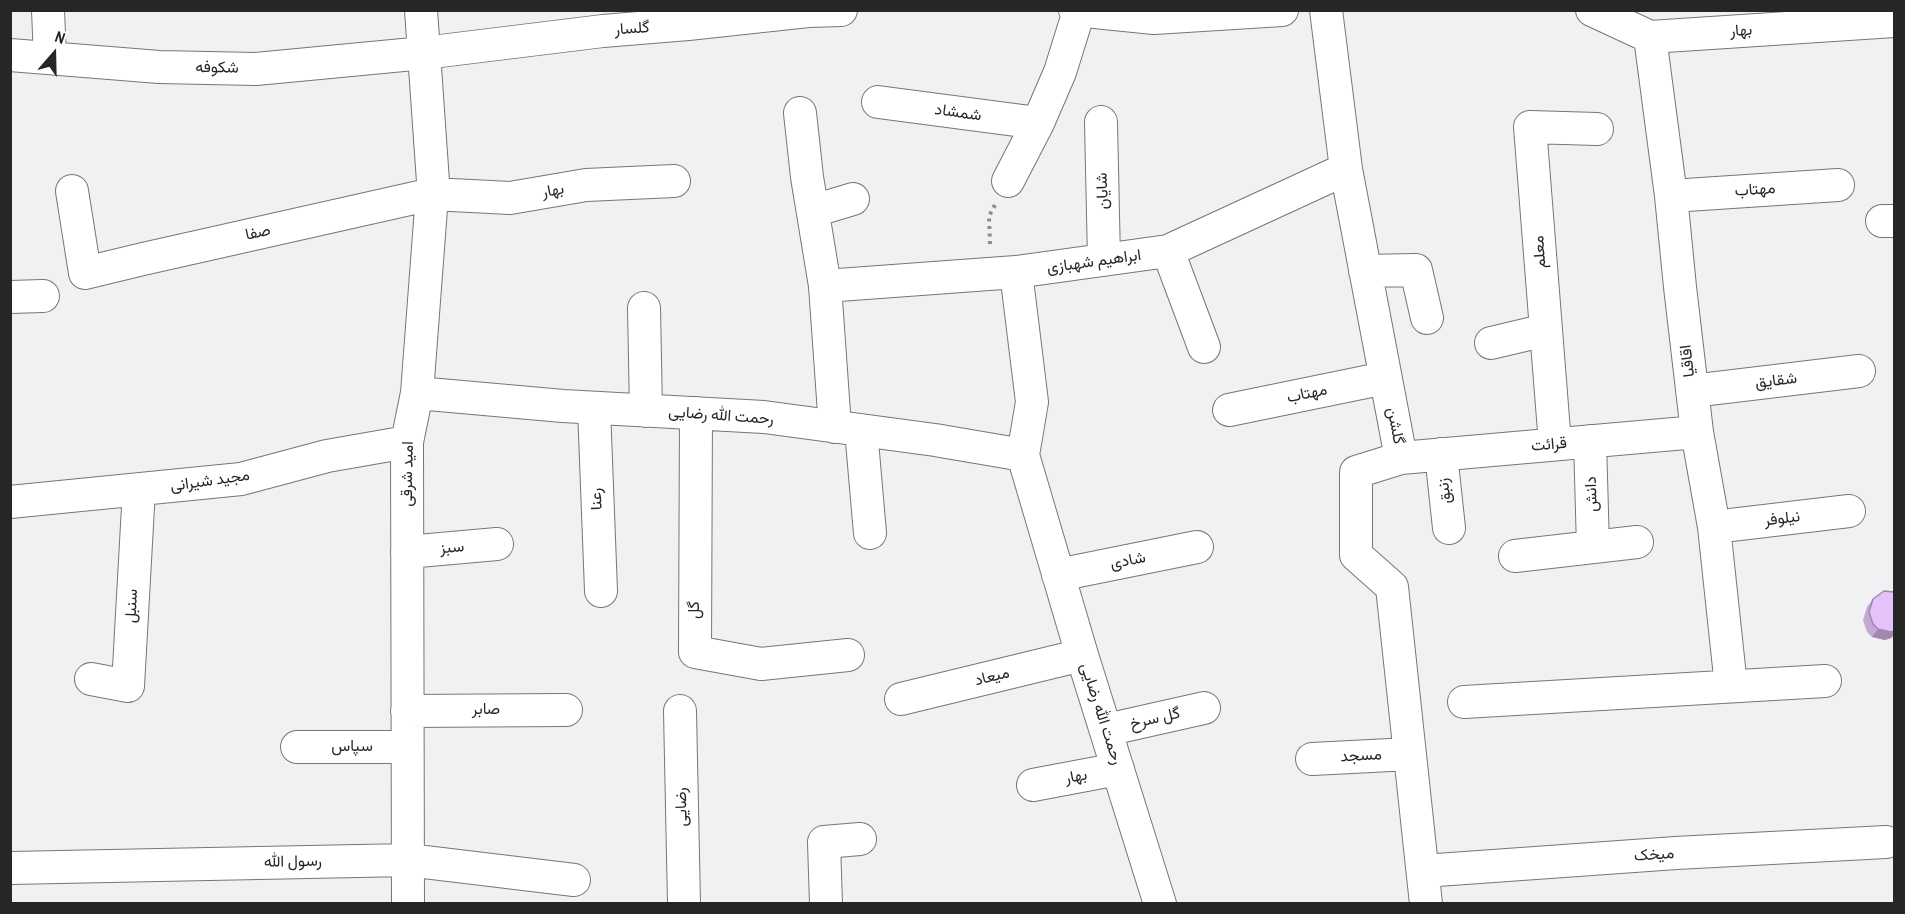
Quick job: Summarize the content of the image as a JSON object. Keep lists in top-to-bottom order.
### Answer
{
  "streets": {
    "street": [
      "گلسار",
      "بهار",
      "شکوفه",
      "شمشاد",
      "مهتاب",
      "شایان",
      "صفا",
      "معلم",
      "ابراهیم شهبازی",
      "اقاقیا",
      "شقایق",
      "رحمت الله رضایی",
      "گلشن",
      "قرائت",
      "امید شرقی",
      "مجید شیرانی",
      "زنبق",
      "دانش",
      "رعنا",
      "نیلوفر",
      "سبز",
      "شادی",
      "سنبل",
      "گل",
      "میعاد",
      "صابر",
      "گل سرخ",
      "سپاس",
      "مسجد",
      "رضایی",
      "میخک",
      "رسول الله"
    ]
  },
  "crossings": [
    ["گلسار", "شکوفه"],
    ["گلسار", "امید شرقی"],
    ["بهار", "صفا"],
    ["بهار", "اقاقیا"],
    ["بهار", "رحمت الله رضایی"],
    ["بهار", "امید شرقی"],
    ["شکوفه", "امید شرقی"],
    ["مهتاب", "اقاقیا"],
    ["مهتاب", "گلشن"],
    ["شایان", "ابراهیم شهبازی"],
    ["صفا", "امید شرقی"],
    ["معلم", "قرائت"],
    ["ابراهیم شهبازی", "رحمت الله رضایی"],
    ["ابراهیم شهبازی", "گلشن"],
    ["اقاقیا", "شقایق"],
    ["اقاقیا", "قرائت"],
    ["اقاقیا", "نیلوفر"],
    ["رحمت الله رضایی", "امید شرقی"],
    ["رحمت الله رضایی", "رعنا"],
    ["رحمت الله رضایی", "شادی"],
    ["رحمت الله رضایی", "گل"],
    ["رحمت الله رضایی", "میعاد"],
    ["رحمت الله رضایی", "گل سرخ"],
    ["گلشن", "قرائت"],
    ["گلشن", "مسجد"],
    ["گلشن", "میخک"],
    ["قرائت", "زنبق"],
    ["قرائت", "دانش"],
    ["امید شرقی", "مجید شیرانی"],
    ["امید شرقی", "سبز"],
    ["امید شرقی", "صابر"],
    ["امید شرقی", "سپاس"],
    ["امید شرقی", "رسول الله"],
    ["مجید شیرانی", "سنبل"]
  ],
  "north": "top"
}
